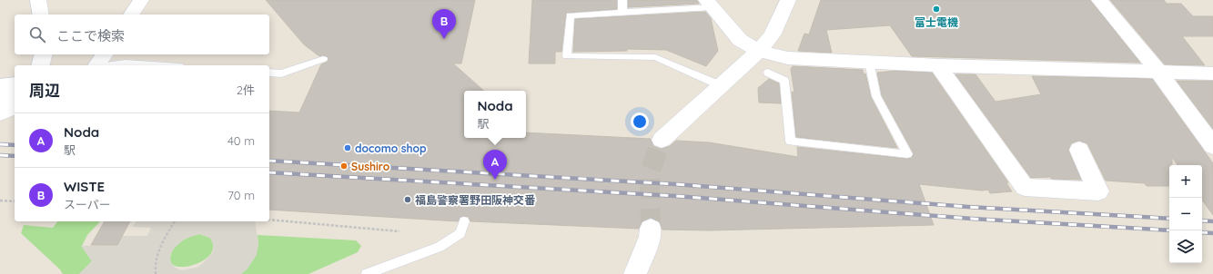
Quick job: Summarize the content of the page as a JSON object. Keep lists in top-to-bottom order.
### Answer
{
  "places": [
    "富士電機",
    "docomo shop",
    "Sushiro",
    "福島警察署野田阪神交番"
  ],
  "page": {
    "pins": ["B", "A"],
    "search": "ここで検索",
    "heading": ["周辺", "2件"],
    "popup": ["Noda", "駅"],
    "list": [
      {
        "mark": "A",
        "name": "Noda",
        "note": "駅",
        "value": "40 m"
      },
      {
        "mark": "B",
        "name": "WISTE",
        "note": "スーパー",
        "value": "70 m"
      }
    ],
    "map_buttons": ["+", "−"]
  }
}
